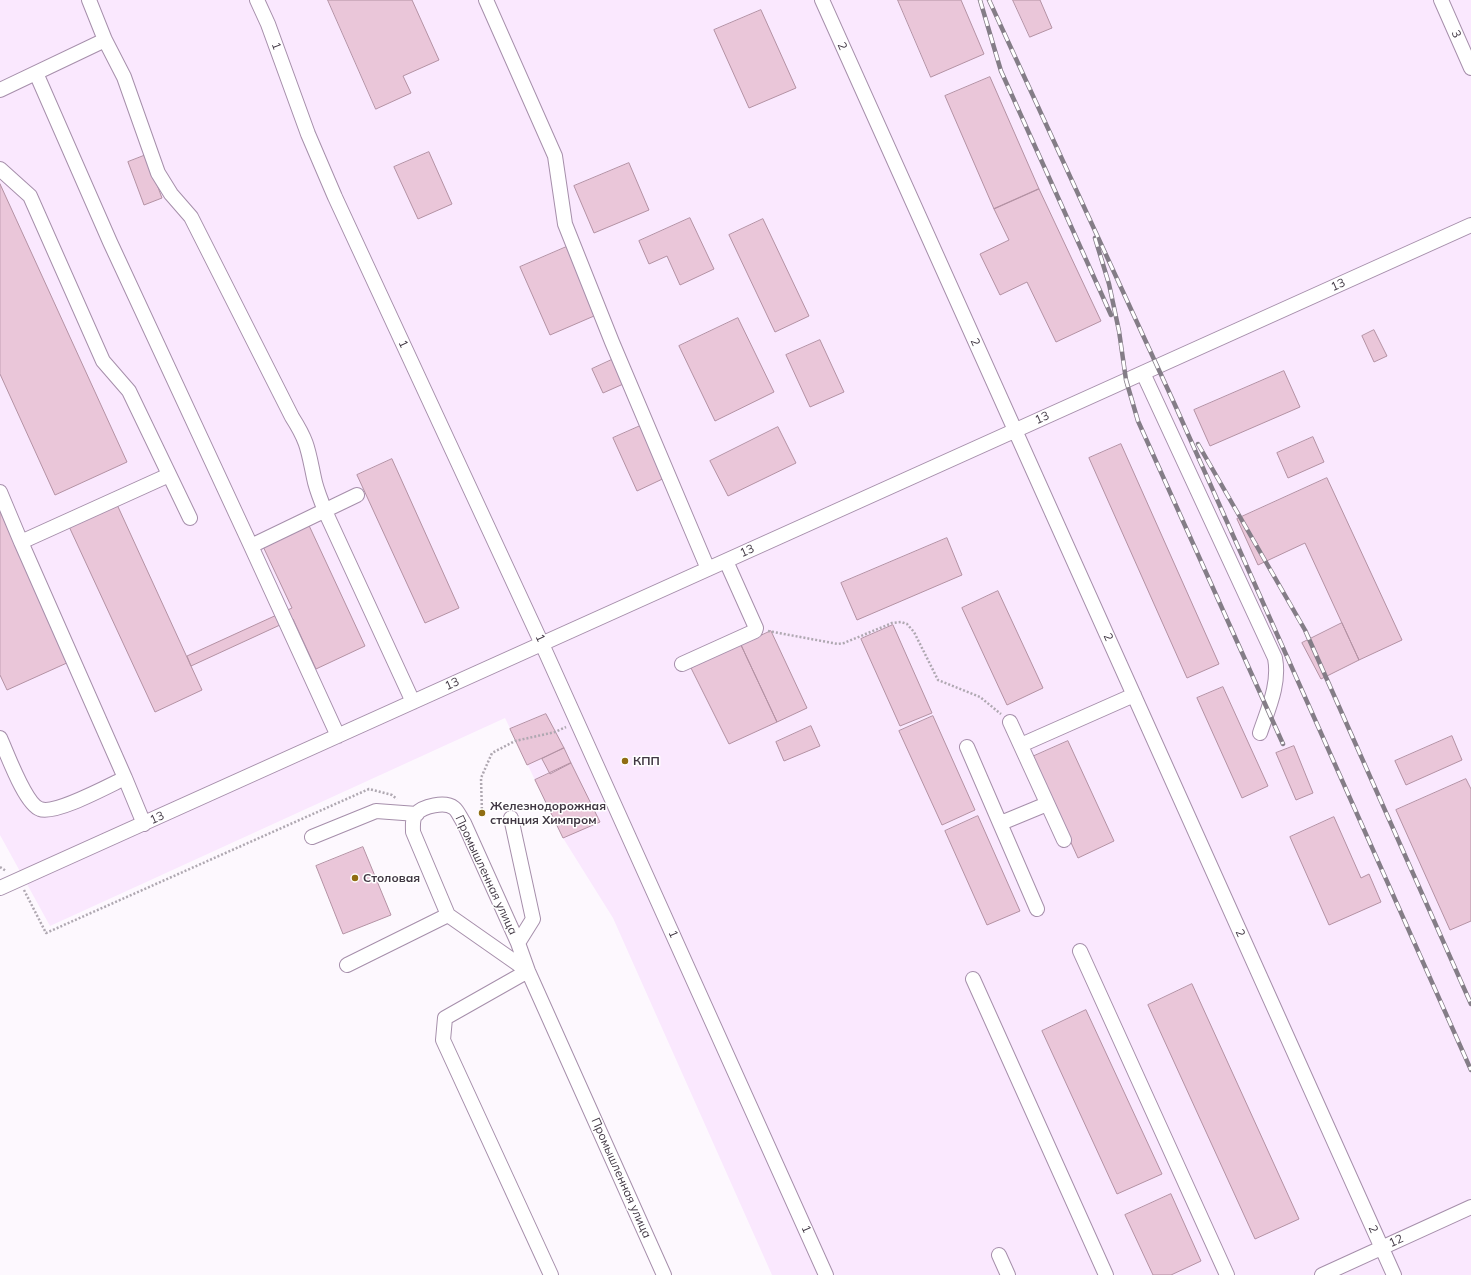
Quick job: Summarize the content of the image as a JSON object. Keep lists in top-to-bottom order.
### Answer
{
  "streets": {
    "street": [
      "3",
      "1",
      "2",
      "13",
      "Промышленная улица",
      "12"
    ]
  },
  "crossings": [
    ["1", "13"],
    ["2", "13"],
    ["2", "12"]
  ],
  "places": ["КПП", "Железнодорожная станция Химпром", "Столовая"]
}
